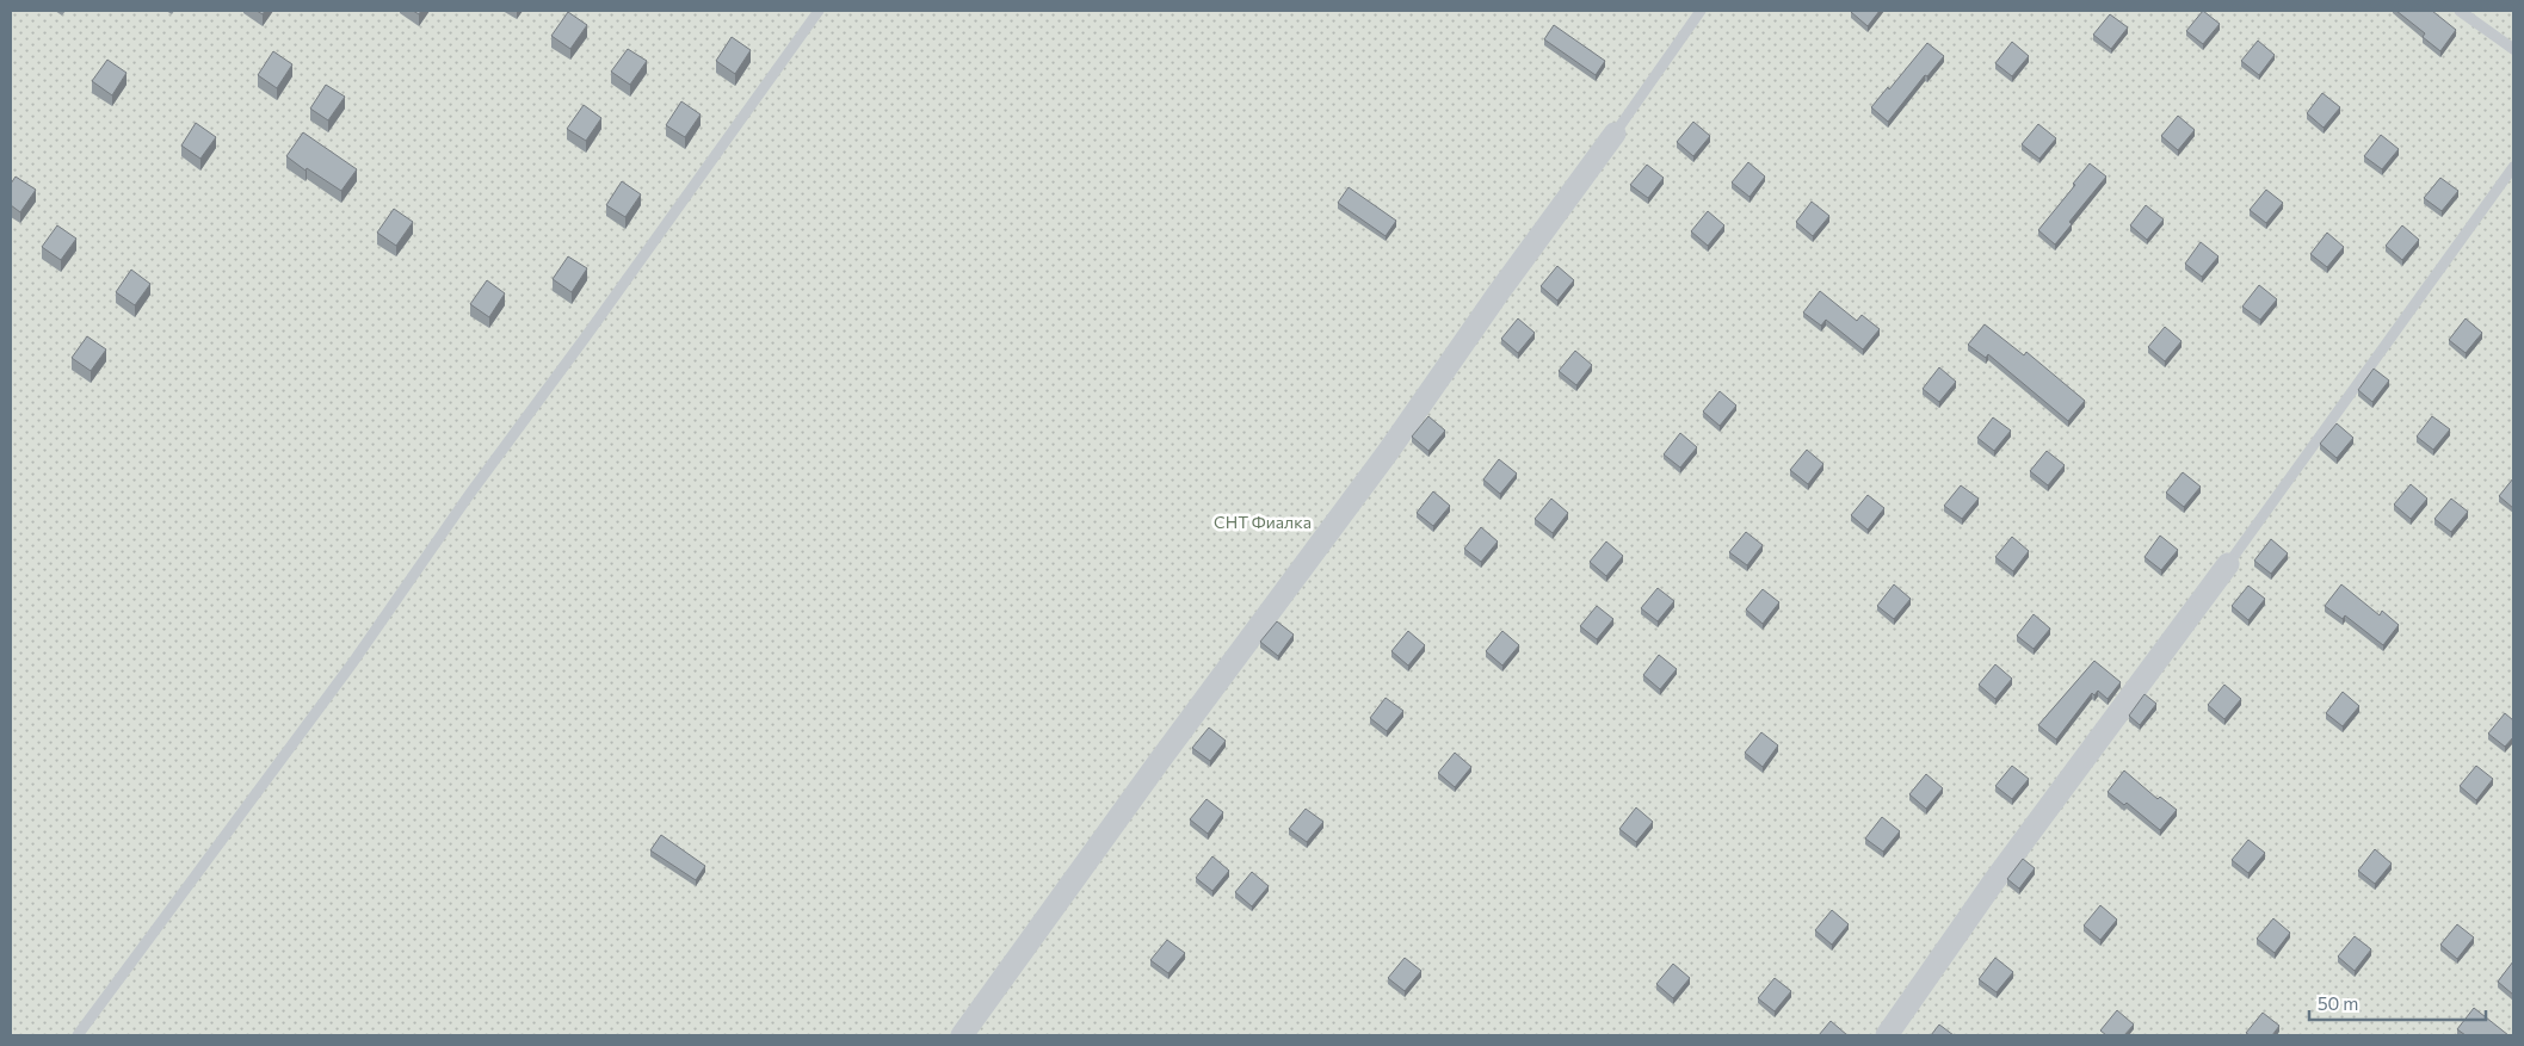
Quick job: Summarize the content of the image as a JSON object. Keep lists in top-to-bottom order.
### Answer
{
  "parks": ["СНТ Фиалка"],
  "scale_bar": "50 m"
}
